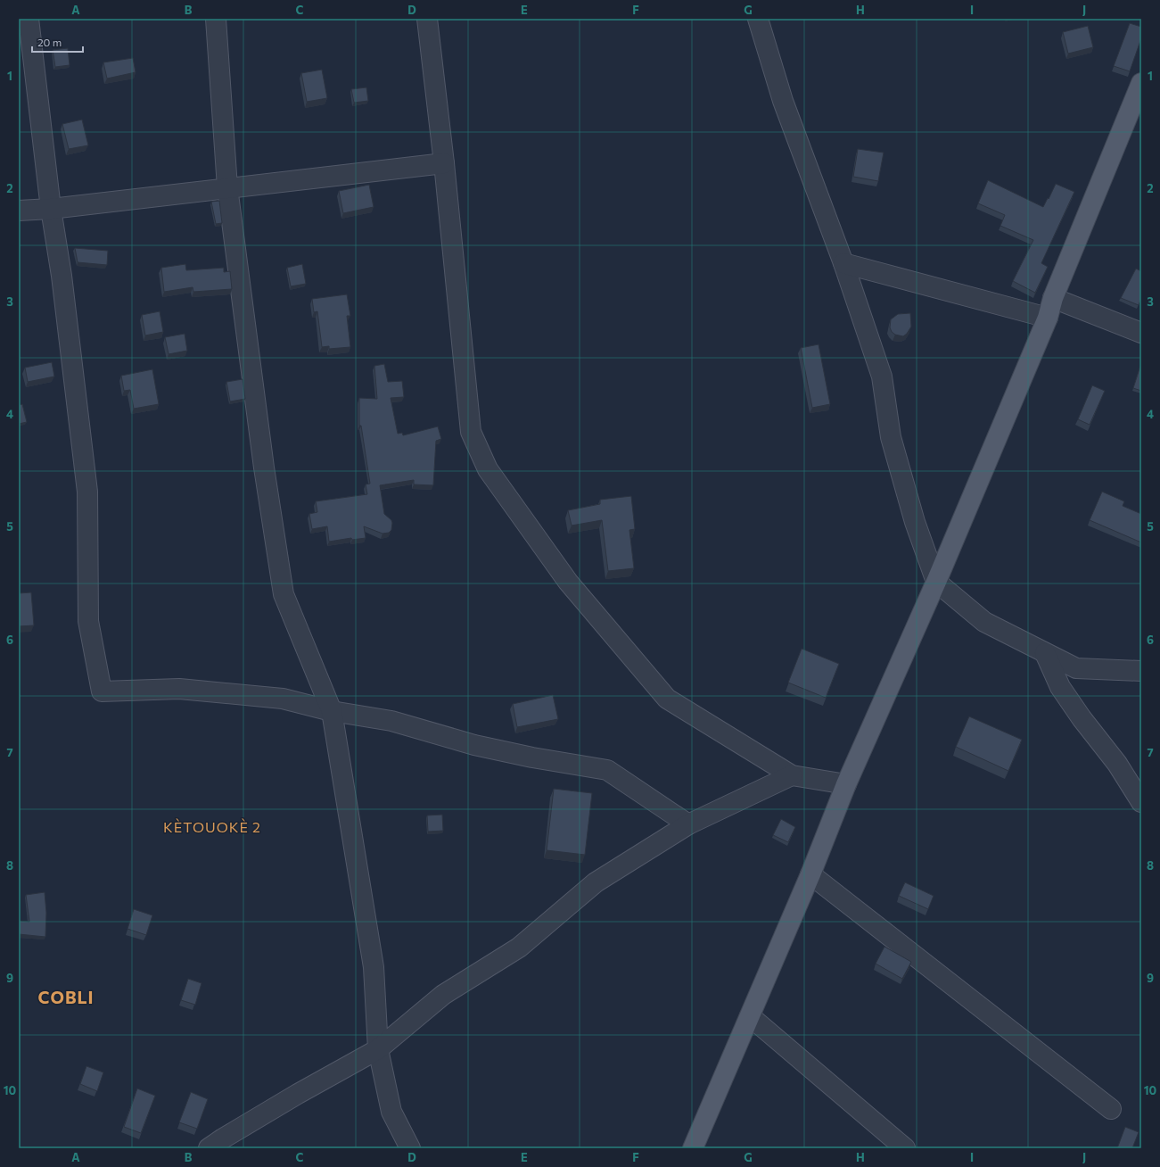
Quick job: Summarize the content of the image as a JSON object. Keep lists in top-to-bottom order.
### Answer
{
  "districts": ["KÈTOUOKÈ 2", "COBLI"],
  "scale_bar": "20 m",
  "grid": {
    "columns": [
      "A",
      "B",
      "C",
      "D",
      "E",
      "F",
      "G",
      "H",
      "I",
      "J"
    ],
    "rows": [
      "1",
      "2",
      "3",
      "4",
      "5",
      "6",
      "7",
      "8",
      "9",
      "10"
    ]
  }
}
